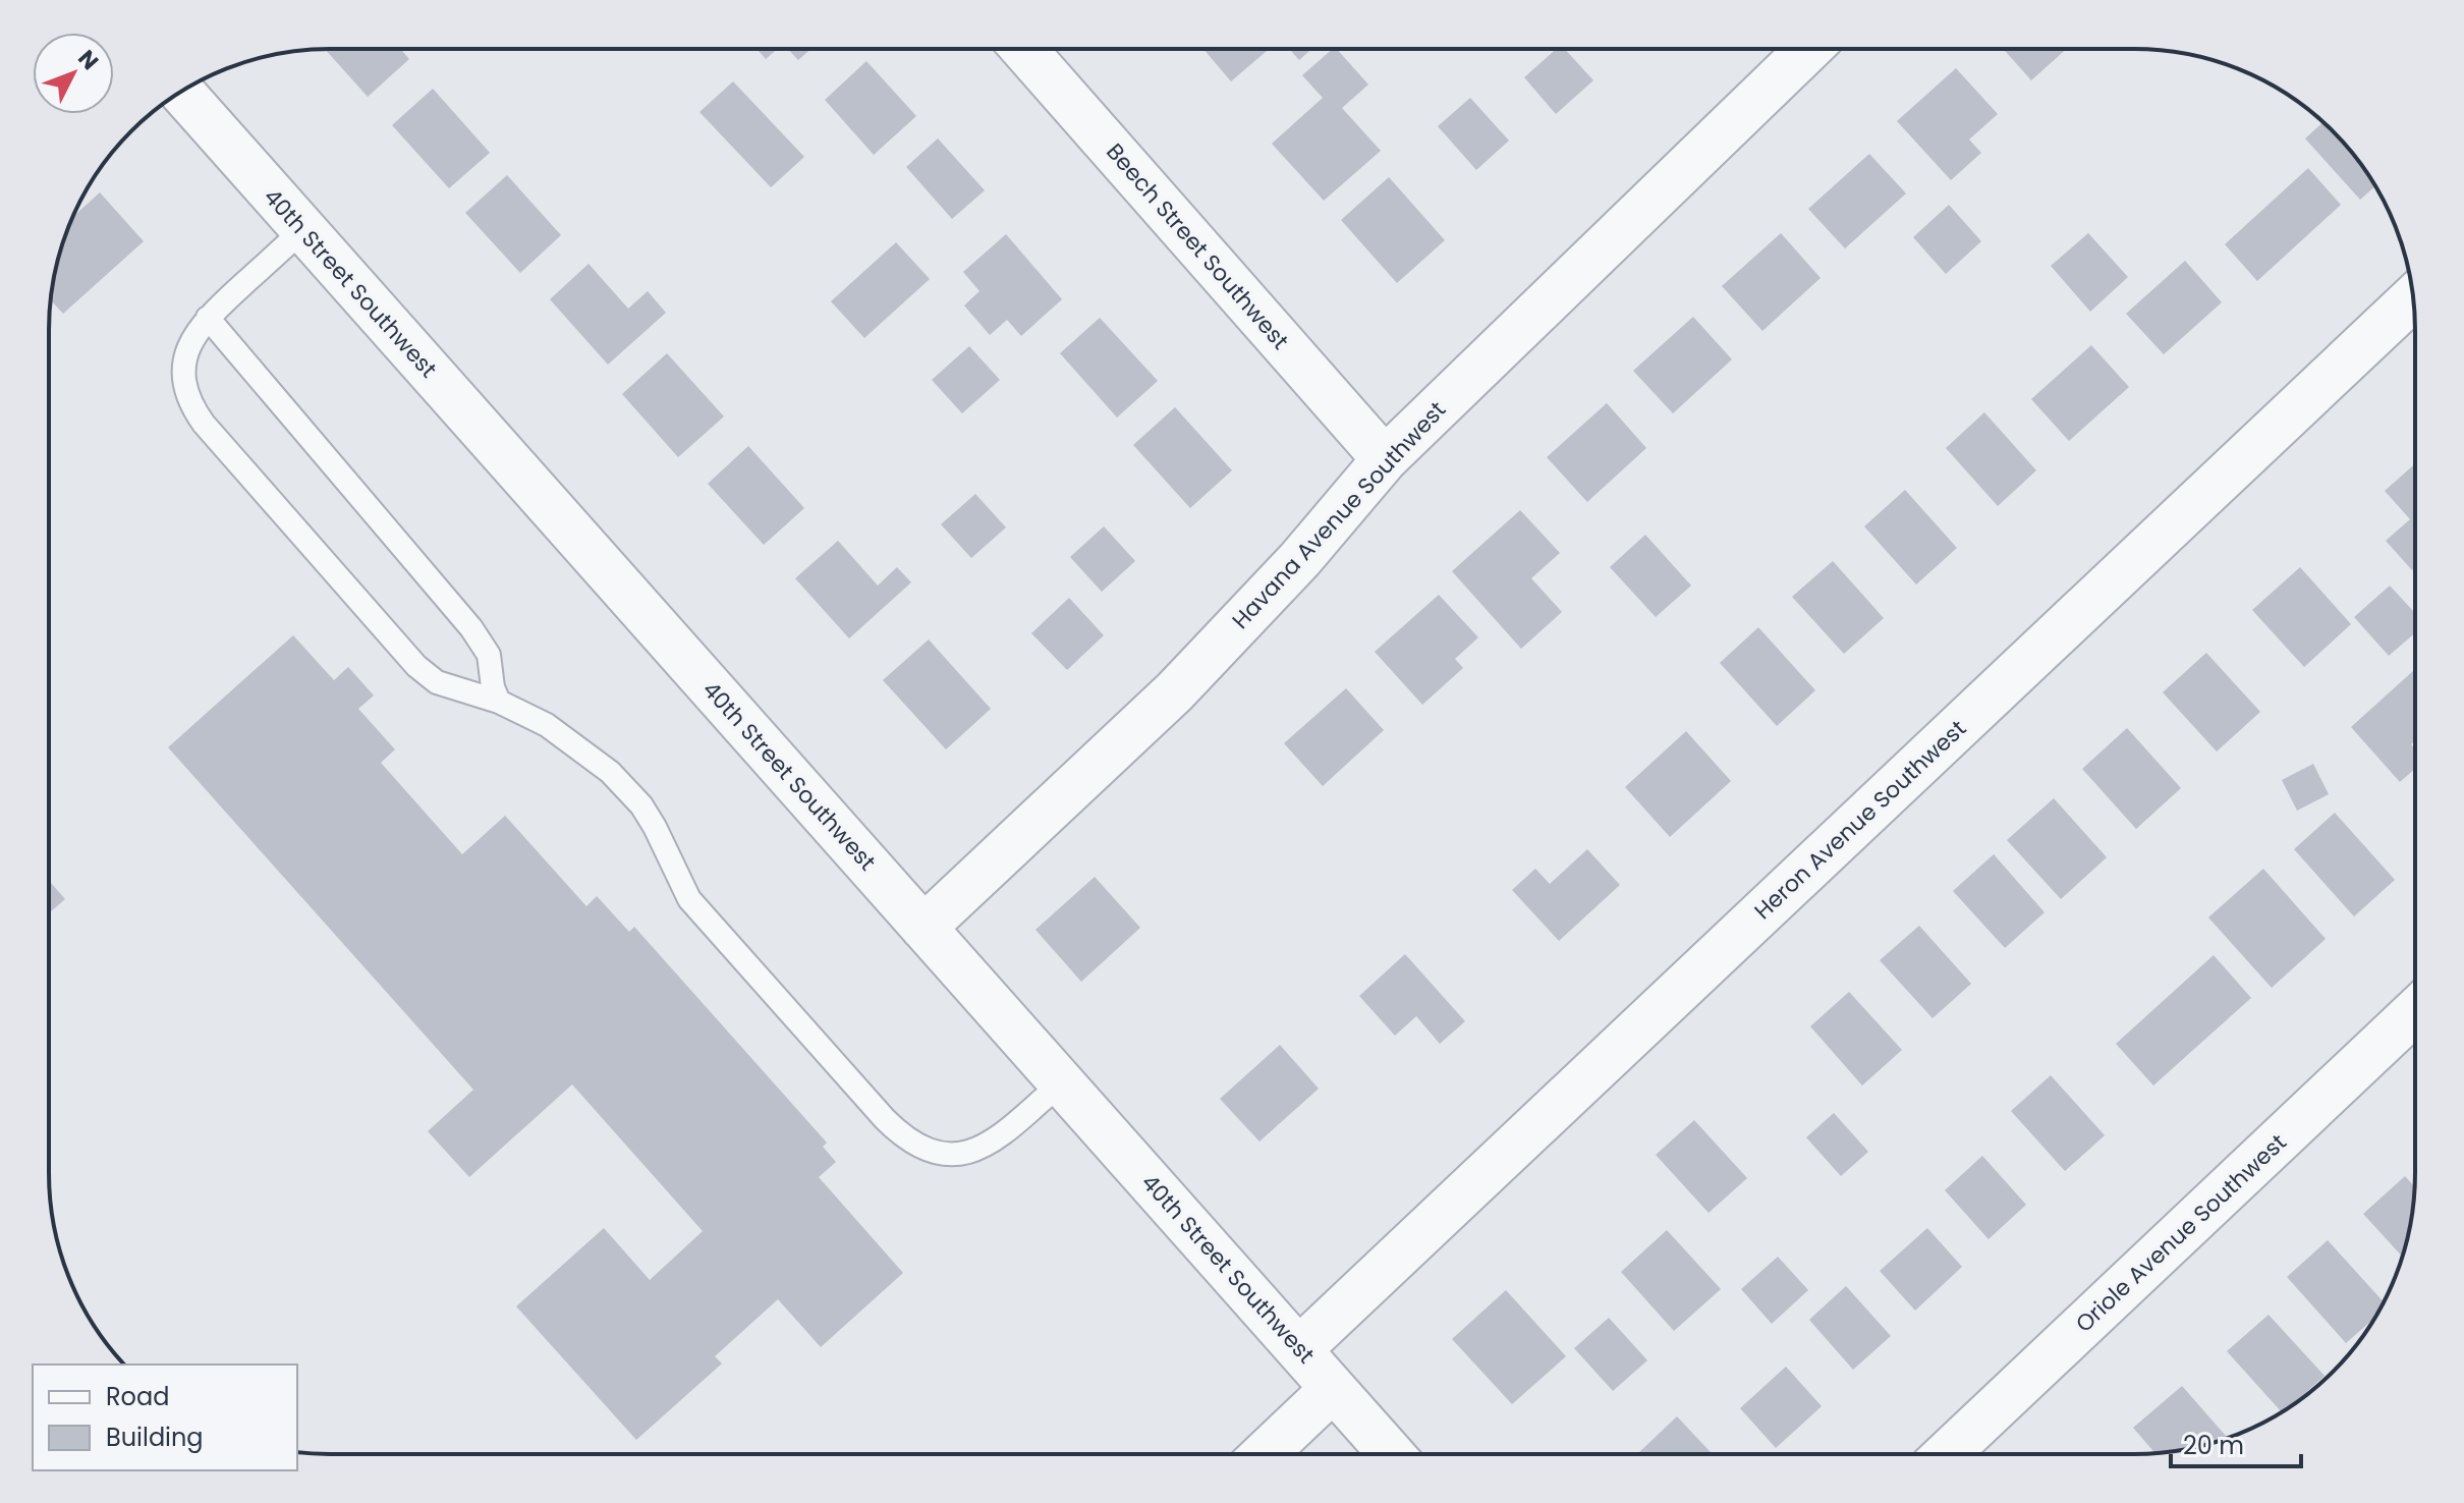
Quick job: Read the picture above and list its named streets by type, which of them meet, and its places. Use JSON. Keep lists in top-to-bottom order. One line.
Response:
{"streets":{"street":["Beech Street Southwest","40th Street Southwest","Havana Avenue Southwest","Heron Avenue Southwest","Oriole Avenue Southwest"]},"crossings":[["Beech Street Southwest","Havana Avenue Southwest"],["40th Street Southwest","Havana Avenue Southwest"],["40th Street Southwest","Heron Avenue Southwest"]],"legend":["Road","Building"],"scale_bar":"20 m","north":"top right"}
